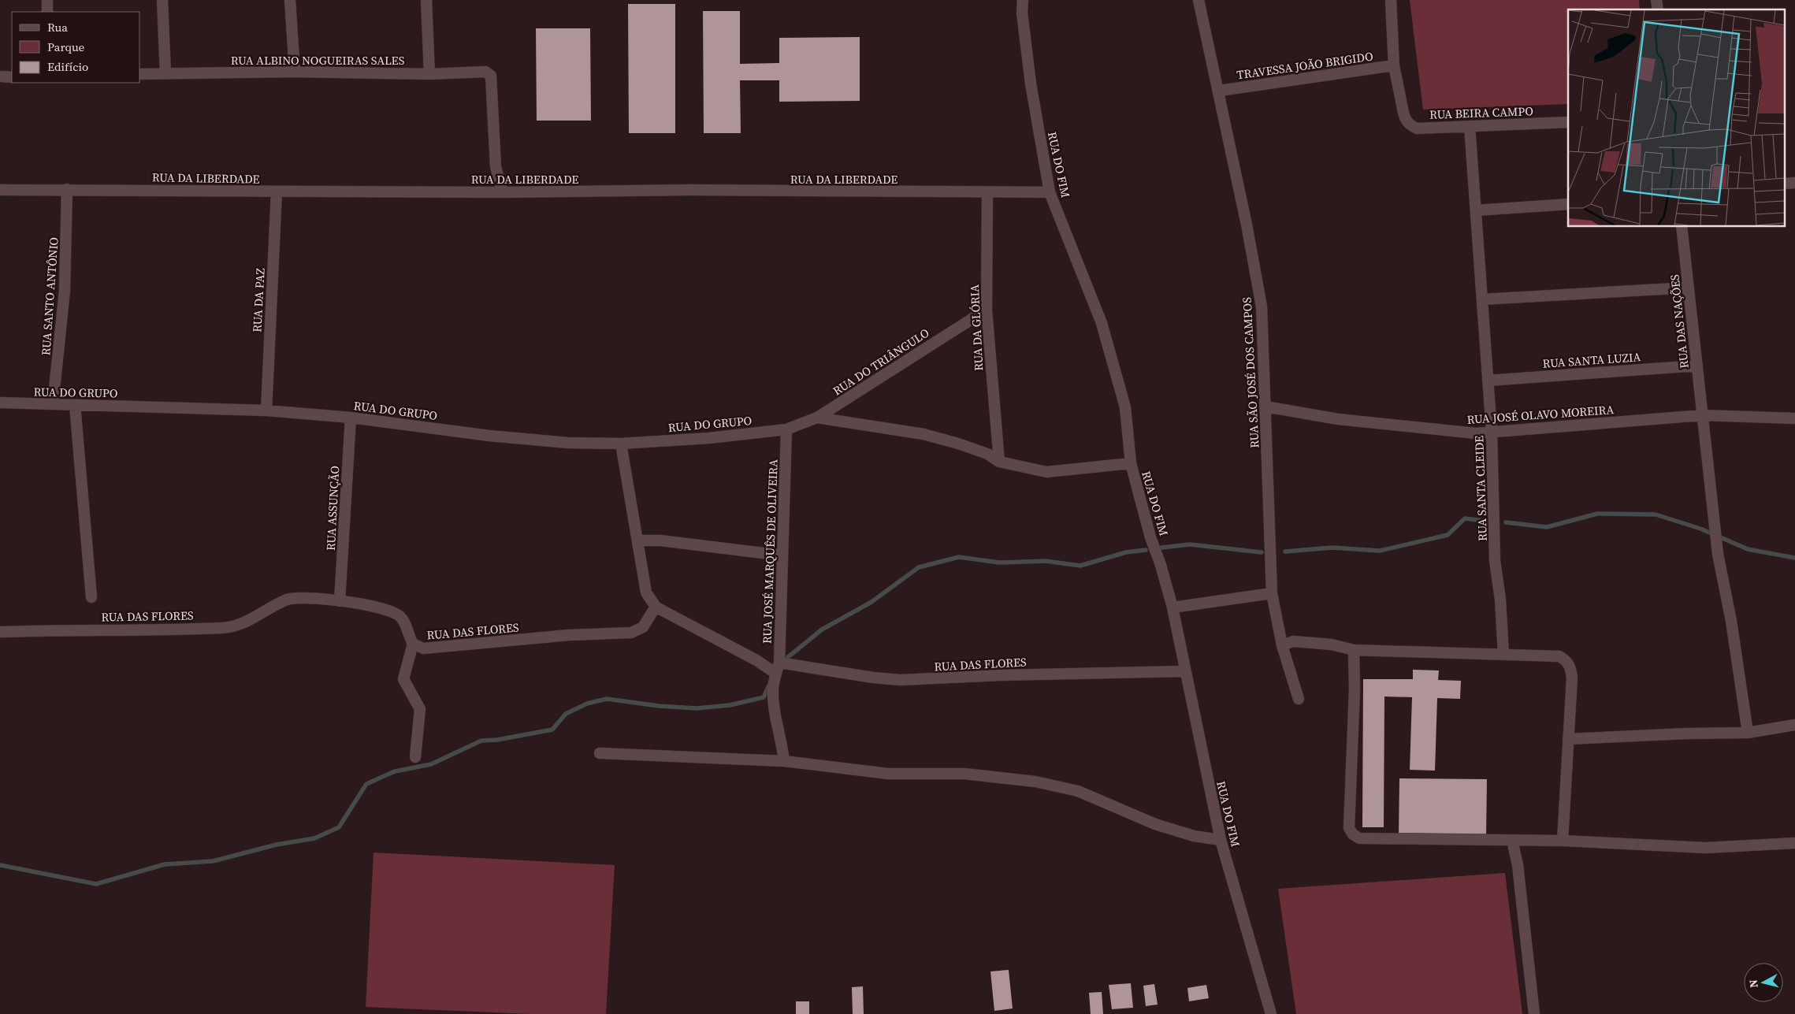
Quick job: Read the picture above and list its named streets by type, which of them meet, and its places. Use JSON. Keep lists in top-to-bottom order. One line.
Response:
{"streets":{"street":["RUA ALBINO NOGUEIRAS SALES","TRAVESSA JOÃO BRIGIDO","RUA BEIRA CAMPO","RUA DO FIM","RUA DA LIBERDADE","RUA SANTO ANTÔNIO","RUA DA PAZ","RUA DAS NAÇÕES","RUA DA GLÓRIA","RUA SANTA LUZIA","RUA DO TRIÂNGULO","RUA SÃO JOSÉ DOS CAMPOS","RUA DO GRUPO","RUA JOSÉ OLAVO MOREIRA","RUA SANTA CLEIDE","RUA ASSUNÇÃO","RUA JOSÉ MARQUÊS DE OLIVEIRA","RUA DAS FLORES"]},"crossings":[["RUA ALBINO NOGUEIRAS SALES","RUA DA LIBERDADE"],["TRAVESSA JOÃO BRIGIDO","RUA BEIRA CAMPO"],["TRAVESSA JOÃO BRIGIDO","RUA SÃO JOSÉ DOS CAMPOS"],["RUA BEIRA CAMPO","RUA SANTA CLEIDE"],["RUA DO FIM","RUA DA LIBERDADE"],["RUA DO FIM","RUA DAS FLORES"],["RUA DA LIBERDADE","RUA SANTO ANTÔNIO"],["RUA DA LIBERDADE","RUA DA PAZ"],["RUA DA LIBERDADE","RUA DA GLÓRIA"],["RUA SANTO ANTÔNIO","RUA DO GRUPO"],["RUA DA PAZ","RUA DO GRUPO"],["RUA DAS NAÇÕES","RUA SANTA LUZIA"],["RUA DAS NAÇÕES","RUA JOSÉ OLAVO MOREIRA"],["RUA DA GLÓRIA","RUA DO TRIÂNGULO"],["RUA SANTA LUZIA","RUA SANTA CLEIDE"],["RUA DO TRIÂNGULO","RUA DO GRUPO"],["RUA DO TRIÂNGULO","RUA JOSÉ MARQUÊS DE OLIVEIRA"],["RUA SÃO JOSÉ DOS CAMPOS","RUA JOSÉ OLAVO MOREIRA"],["RUA DO GRUPO","RUA ASSUNÇÃO"],["RUA DO GRUPO","RUA JOSÉ MARQUÊS DE OLIVEIRA"],["RUA JOSÉ OLAVO MOREIRA","RUA SANTA CLEIDE"],["RUA ASSUNÇÃO","RUA DAS FLORES"],["RUA JOSÉ MARQUÊS DE OLIVEIRA","RUA DAS FLORES"]],"legend":["Rua","Parque","Edifício"],"north":"left"}
